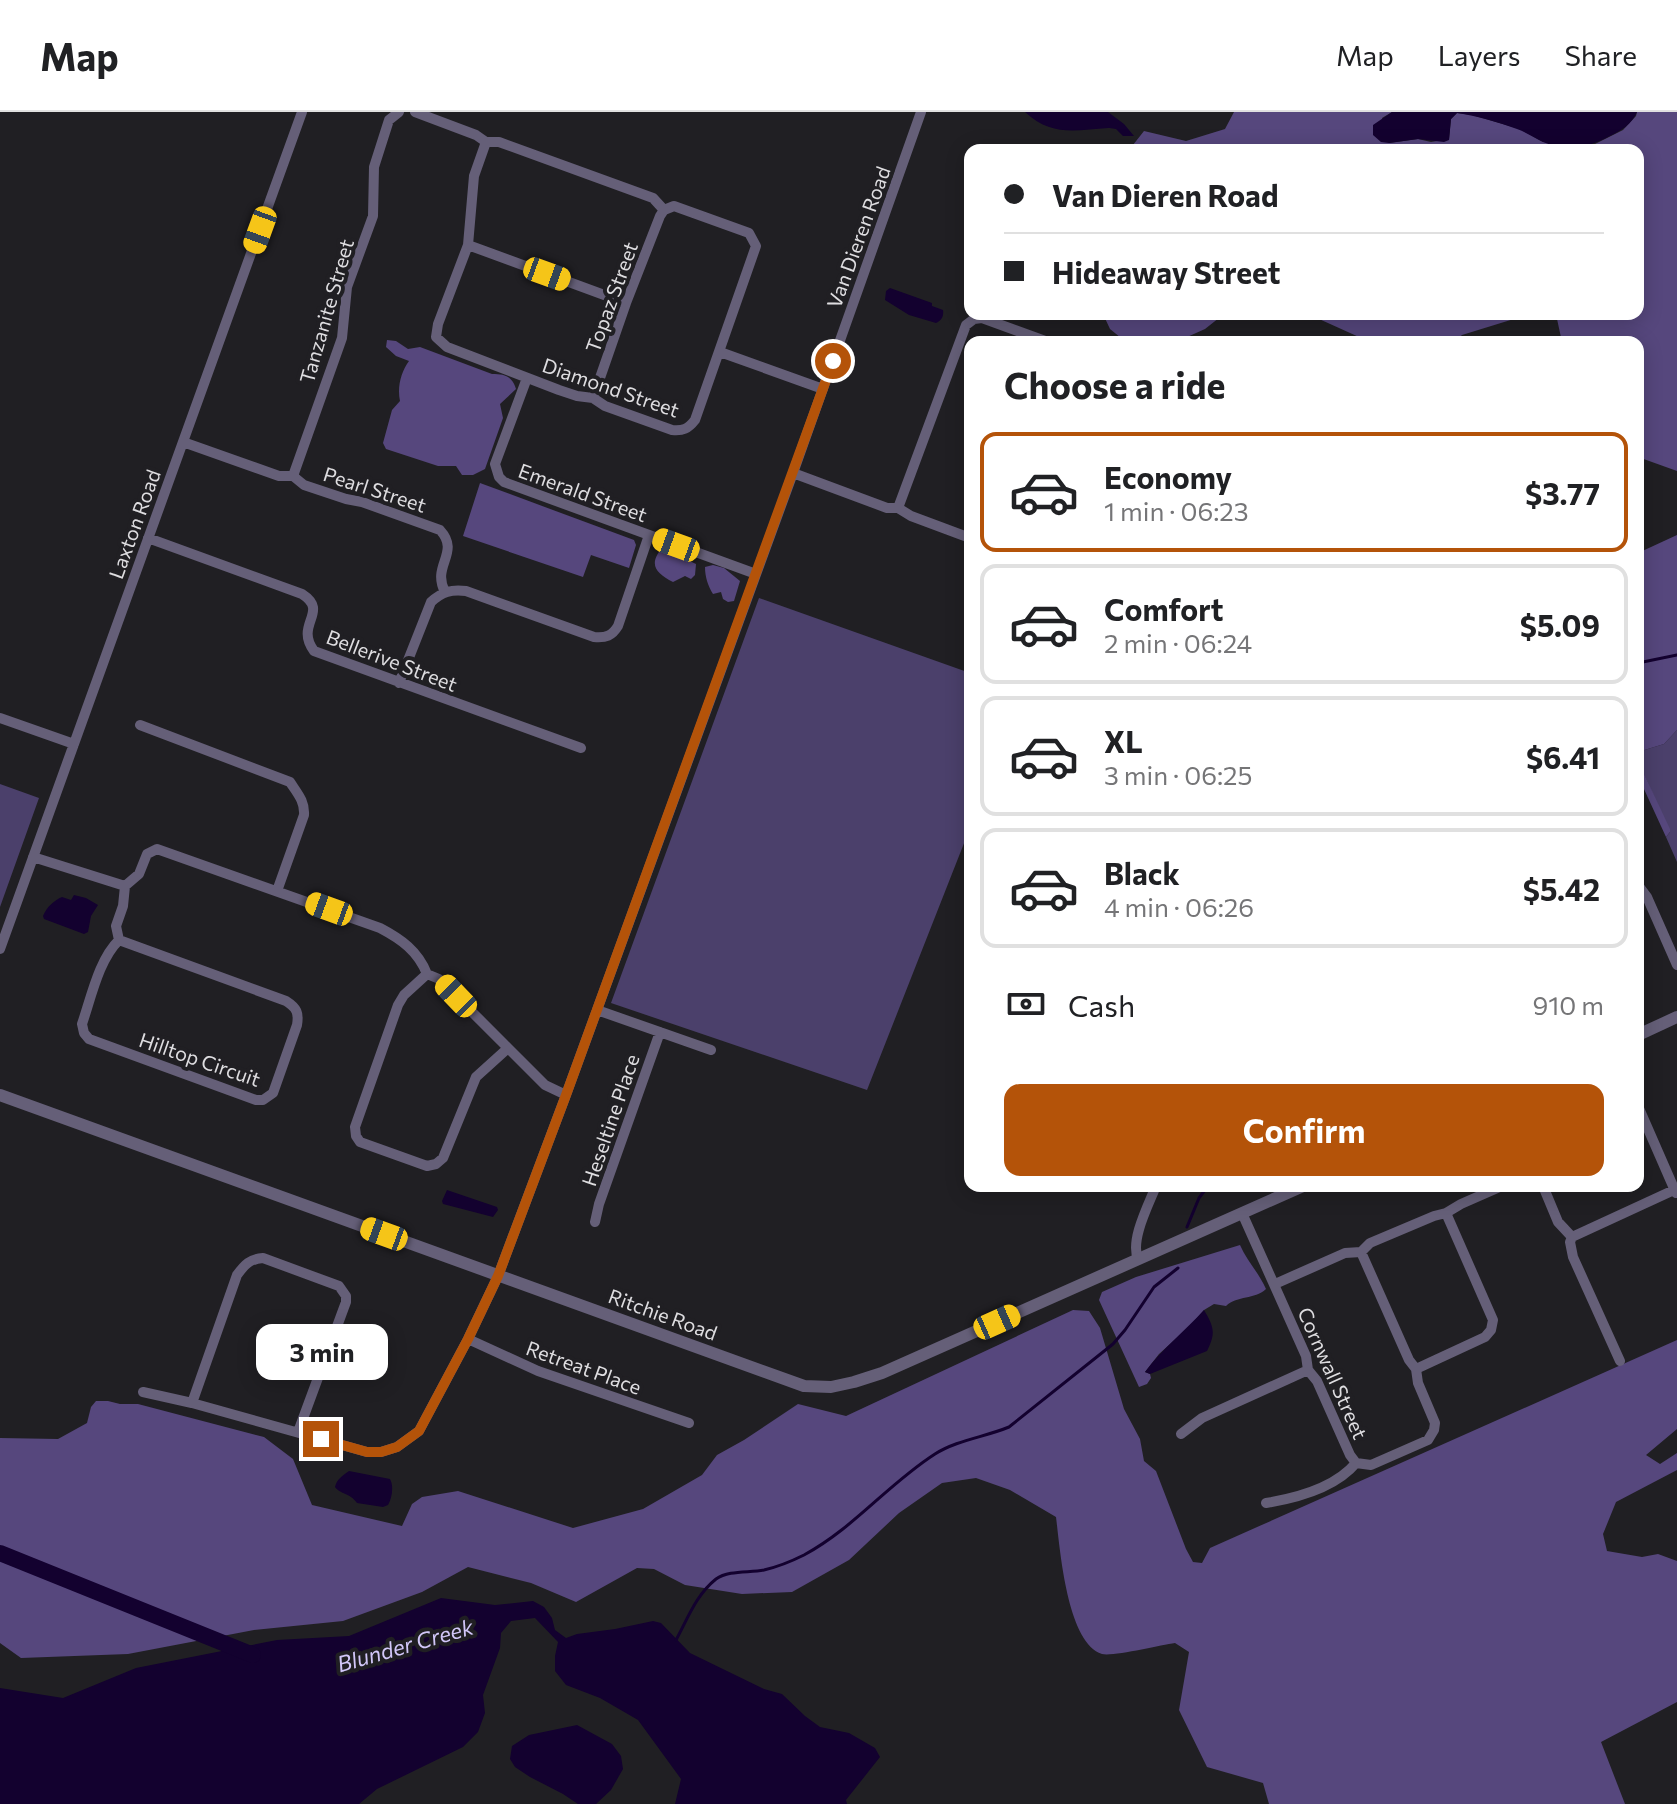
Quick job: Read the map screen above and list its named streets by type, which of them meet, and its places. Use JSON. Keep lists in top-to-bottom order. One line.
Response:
{"streets":{"street":["Van Dieren Road","Topaz Street","Tanzanite Street","Diamond Street","Pearl Street","Emerald Street","Laxton Road","Bellerive Street","Hilltop Circuit","Heseltine Place","Ritchie Road","Retreat Place","Cornwall Street"]},"crossings":[["Van Dieren Road","Emerald Street"],["Van Dieren Road","Ritchie Road"],["Van Dieren Road","Retreat Place"],["Topaz Street","Diamond Street"],["Tanzanite Street","Pearl Street"],["Diamond Street","Emerald Street"],["Pearl Street","Laxton Road"],["Laxton Road","Bellerive Street"],["Ritchie Road","Cornwall Street"]],"water":["Blunder Creek"],"page":{"header":"Map","nav":["Map","Layers","Share"],"banner":["Van Dieren Road","Hideaway Street"],"heading":"Choose a ride","list":[{"name":"Economy","note":"1 min · 06:23","value":"$3.77"},{"name":"Comfort","note":"2 min · 06:24","value":"$5.09"},{"name":"XL","note":"3 min · 06:25","value":"$6.41"},{"name":"Black","note":"4 min · 06:26","value":"$5.42"}],"pay":["Cash","910 m"],"buttons":"Confirm","bubble":"3 min"}}
